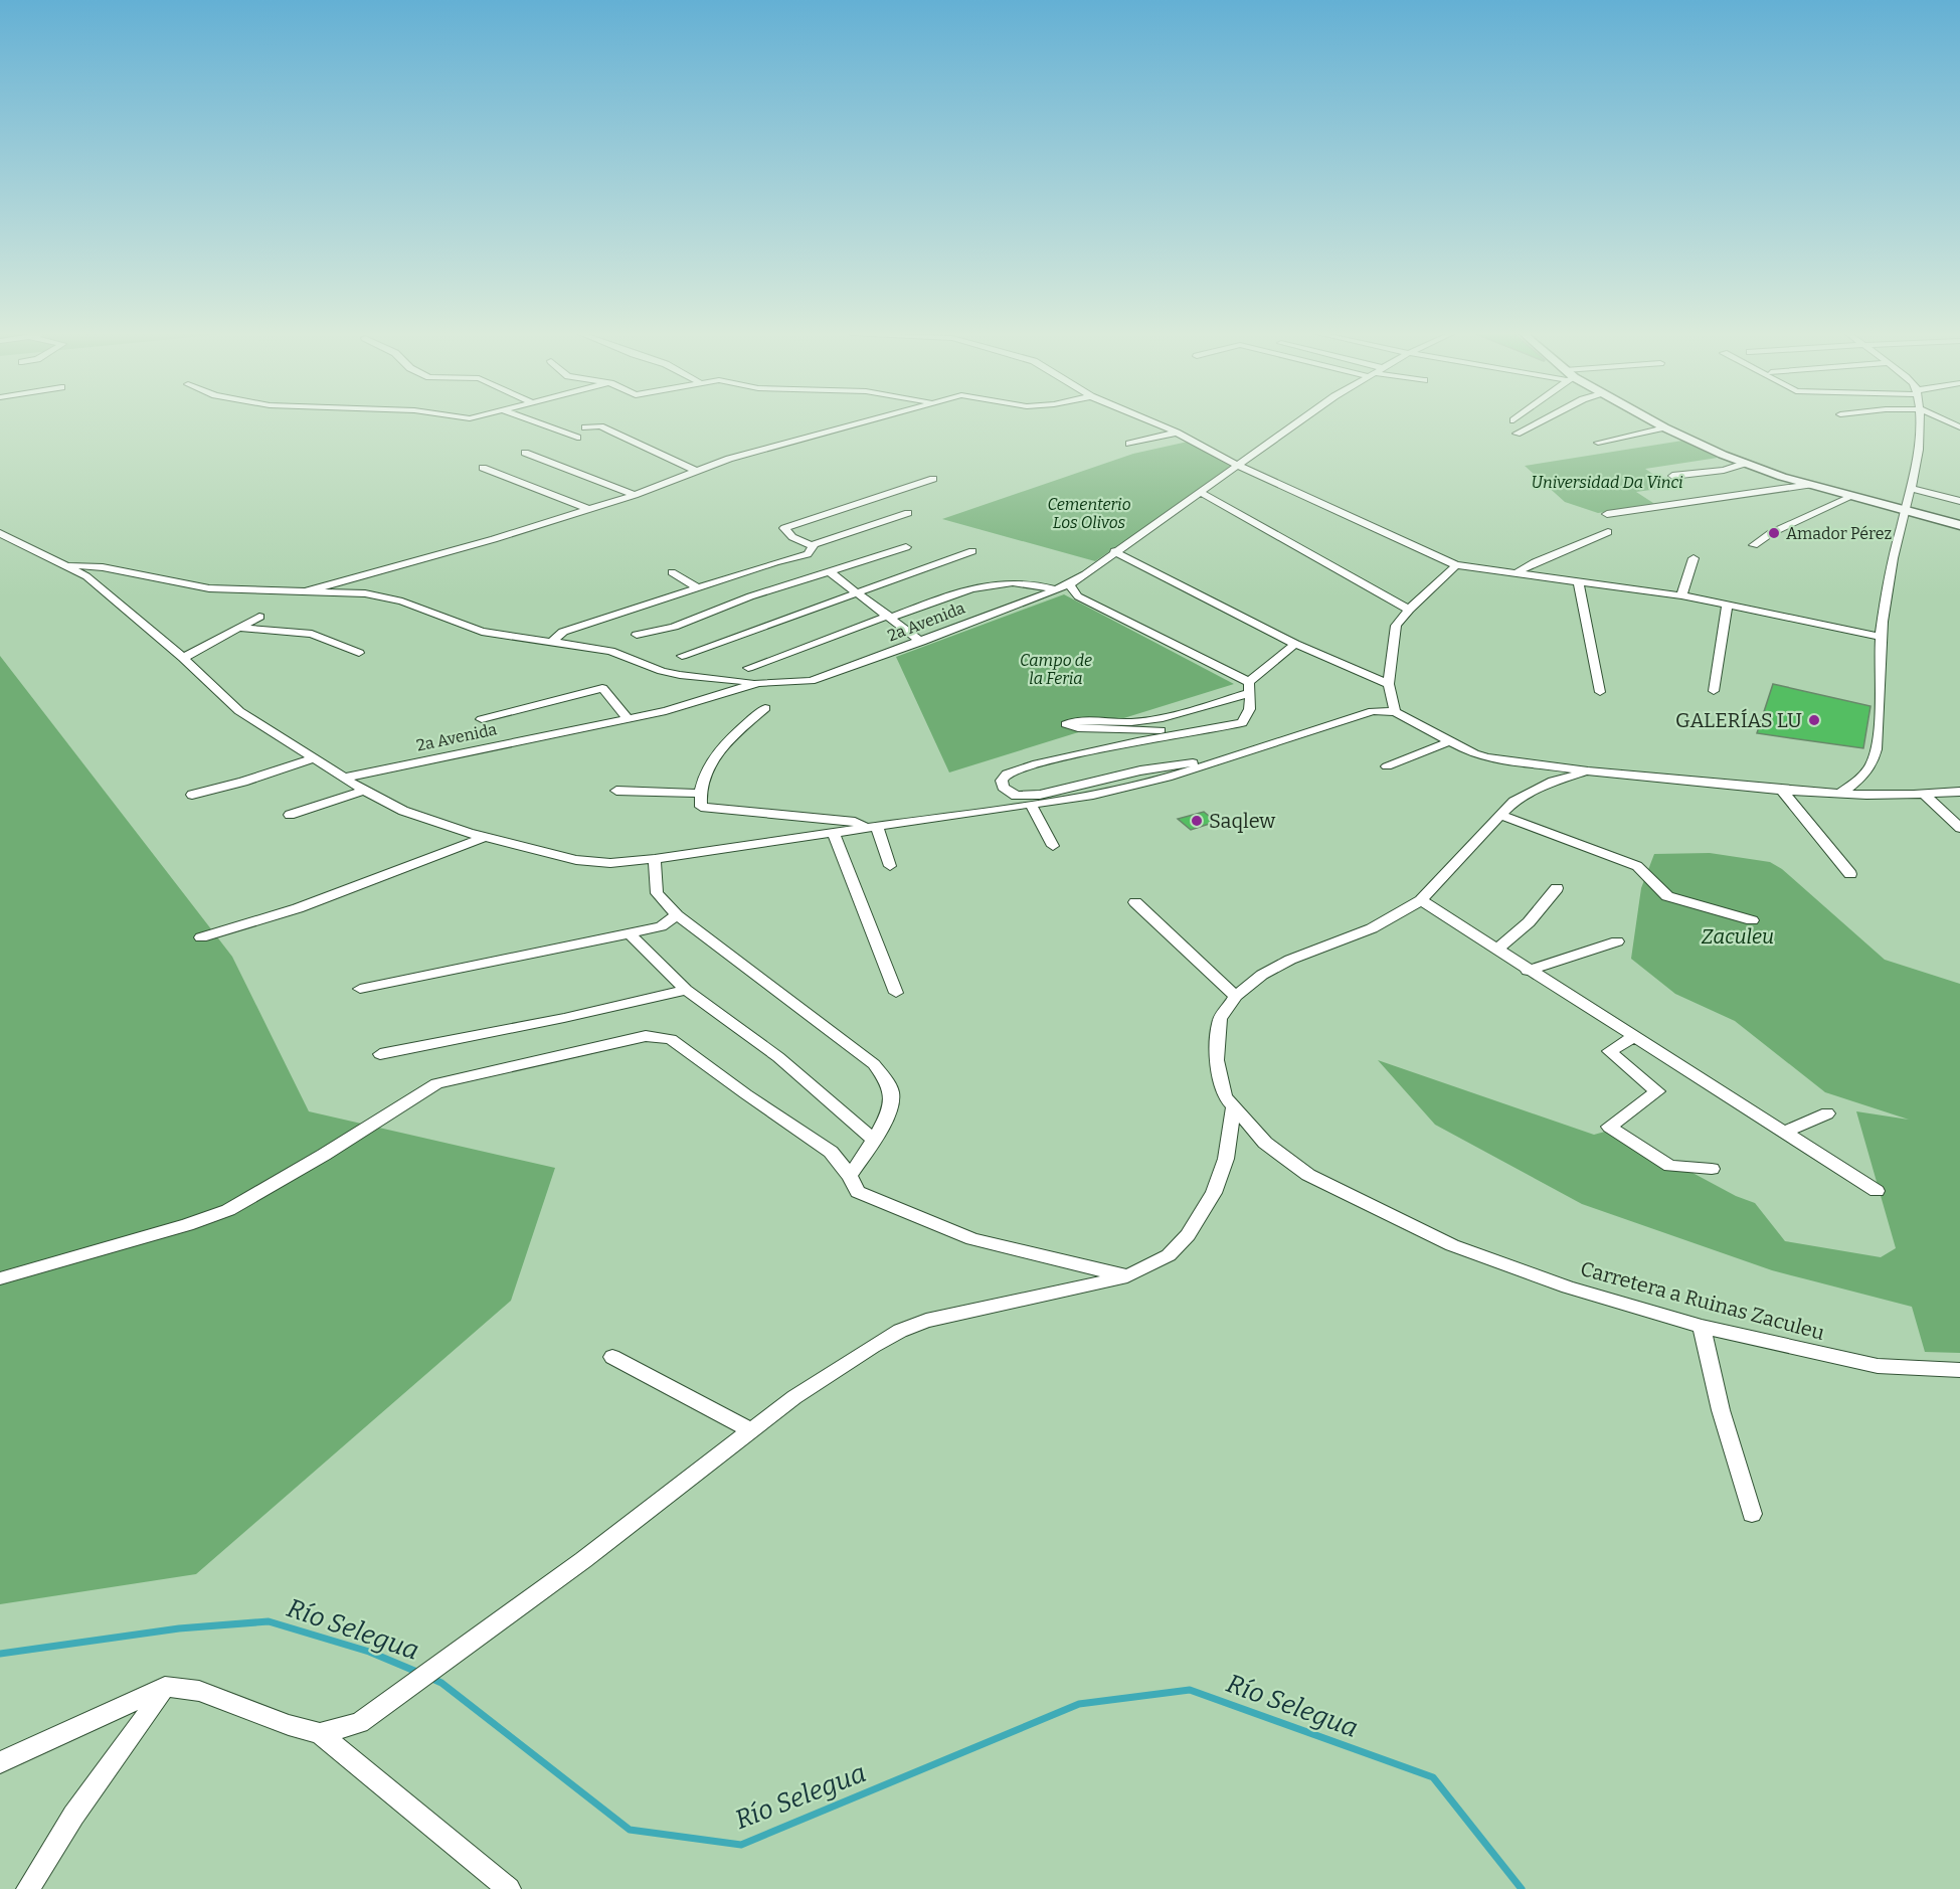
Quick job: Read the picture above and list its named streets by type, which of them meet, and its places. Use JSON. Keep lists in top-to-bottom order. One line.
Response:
{"streets":{"street":["2a Avenida","Carretera a Ruinas Zaculeu"]},"water":["Río Selegua"],"parks":["Universidad Da Vinci","Cementerio Los Olivos","Campo de la Feria","Zaculeu"],"places":["Amador Pérez","GALERÍAS LU","Saqlew"]}
